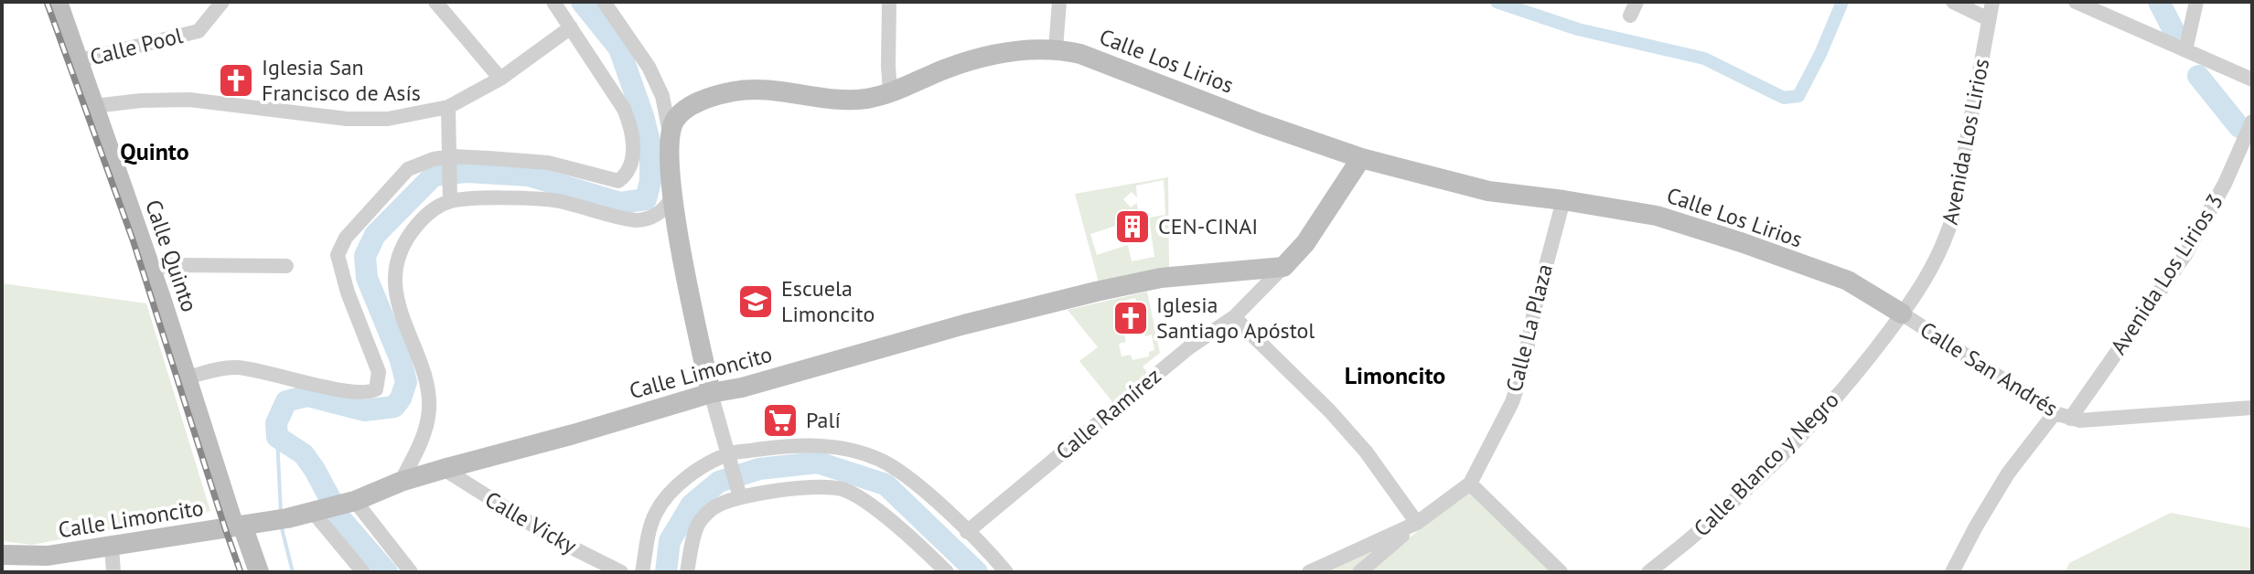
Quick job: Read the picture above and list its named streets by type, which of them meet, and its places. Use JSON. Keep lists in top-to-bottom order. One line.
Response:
{"streets":{"street":["Calle Pool","Calle Los Lirios","Avenida Los Lirios","Calle Quinto","Avenida Los Lirios 3","Calle La Plaza","Calle San Andrés","Calle Limoncito","Calle Ramírez","Calle Blanco y Negro","Calle Vicky"]},"crossings":[["Calle Pool","Calle Quinto"],["Calle Los Lirios","Avenida Los Lirios"],["Calle Los Lirios","Calle La Plaza"],["Calle Los Lirios","Calle San Andrés"],["Calle Los Lirios","Calle Blanco y Negro"],["Avenida Los Lirios","Calle San Andrés"],["Avenida Los Lirios","Calle Blanco y Negro"],["Calle Quinto","Calle Limoncito"],["Avenida Los Lirios 3","Calle San Andrés"],["Calle San Andrés","Calle Blanco y Negro"],["Calle Limoncito","Calle Ramírez"],["Calle Limoncito","Calle Vicky"]],"districts":["Quinto","Limoncito"],"places":{"church":["Iglesia San Francisco de Asís","Iglesia Santiago Apóstol"],"building":["CEN-CINAI"],"school or university":["Escuela Limoncito"],"supermarket":["Palí"]}}
